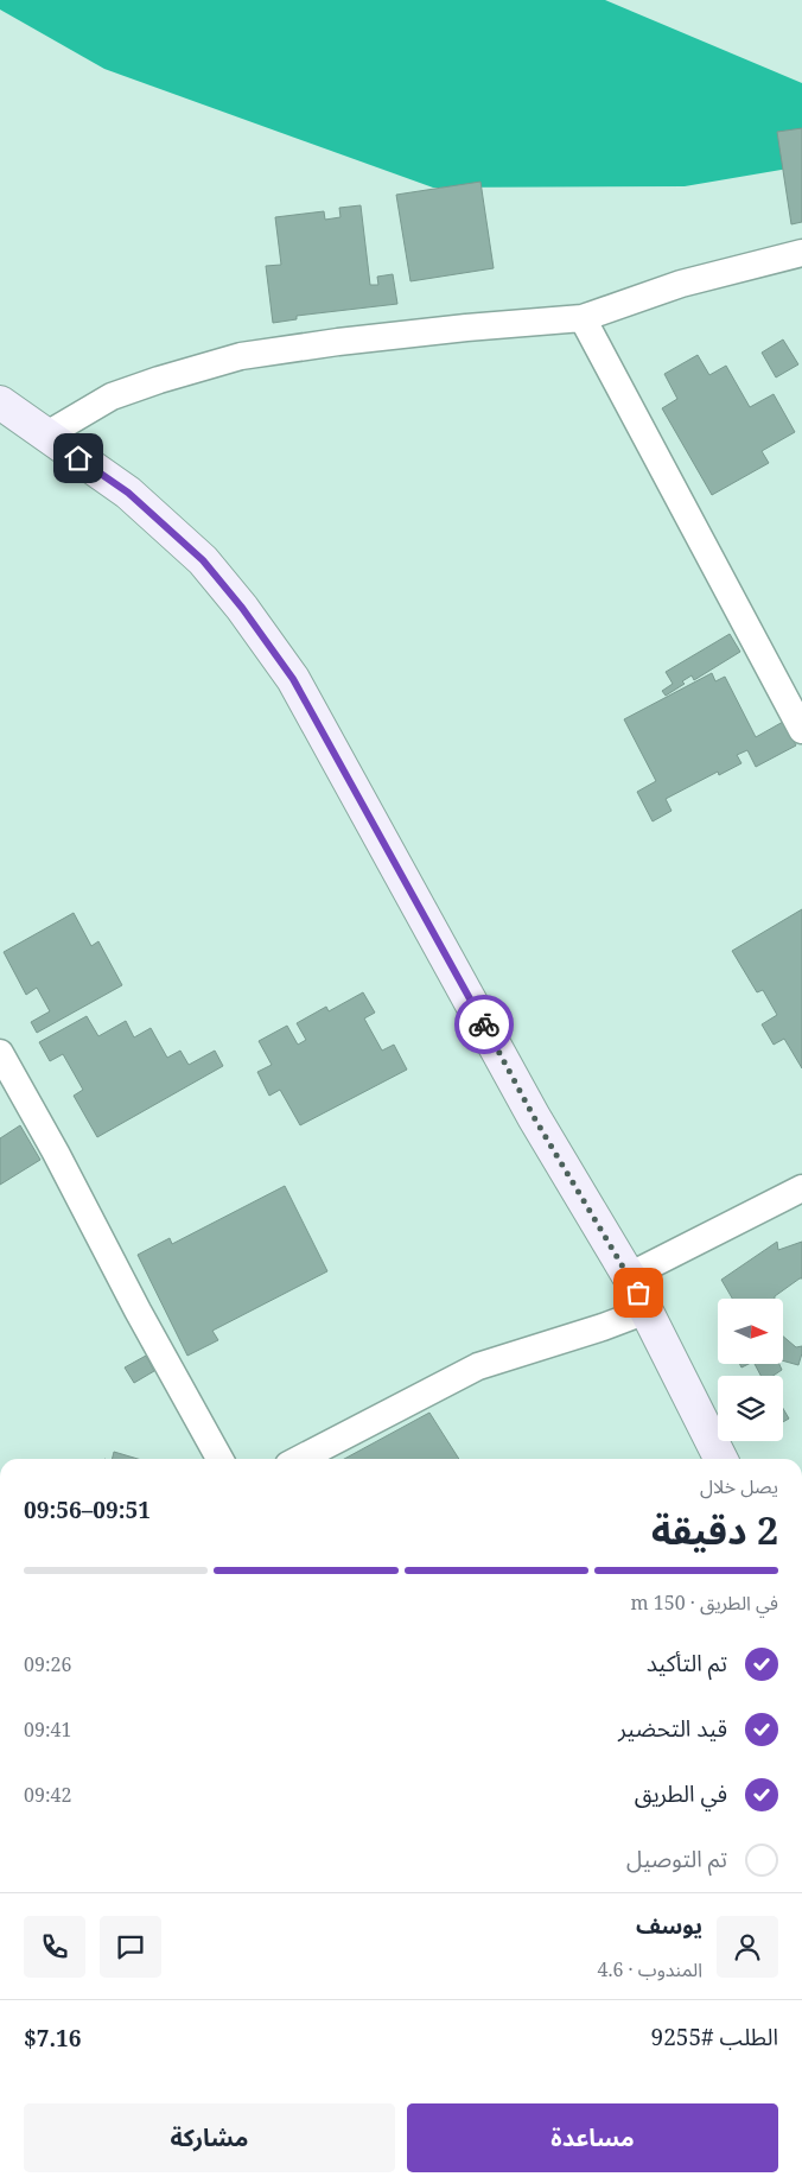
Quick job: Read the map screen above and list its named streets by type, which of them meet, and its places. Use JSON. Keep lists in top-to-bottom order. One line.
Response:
{"north":"right","page":{"heading":["2 دقيقة","يصل خلال","09:51–09:56"],"panel":["يوسف","المندوب · 4.6","الطلب #9255","$7.16"],"bar":"في الطريق · 150 m","list":[["تم التأكيد","09:26"],["قيد التحضير","09:41"],["في الطريق","09:42"],"تم التوصيل"],"buttons":["مساعدة","مشاركة"]}}
